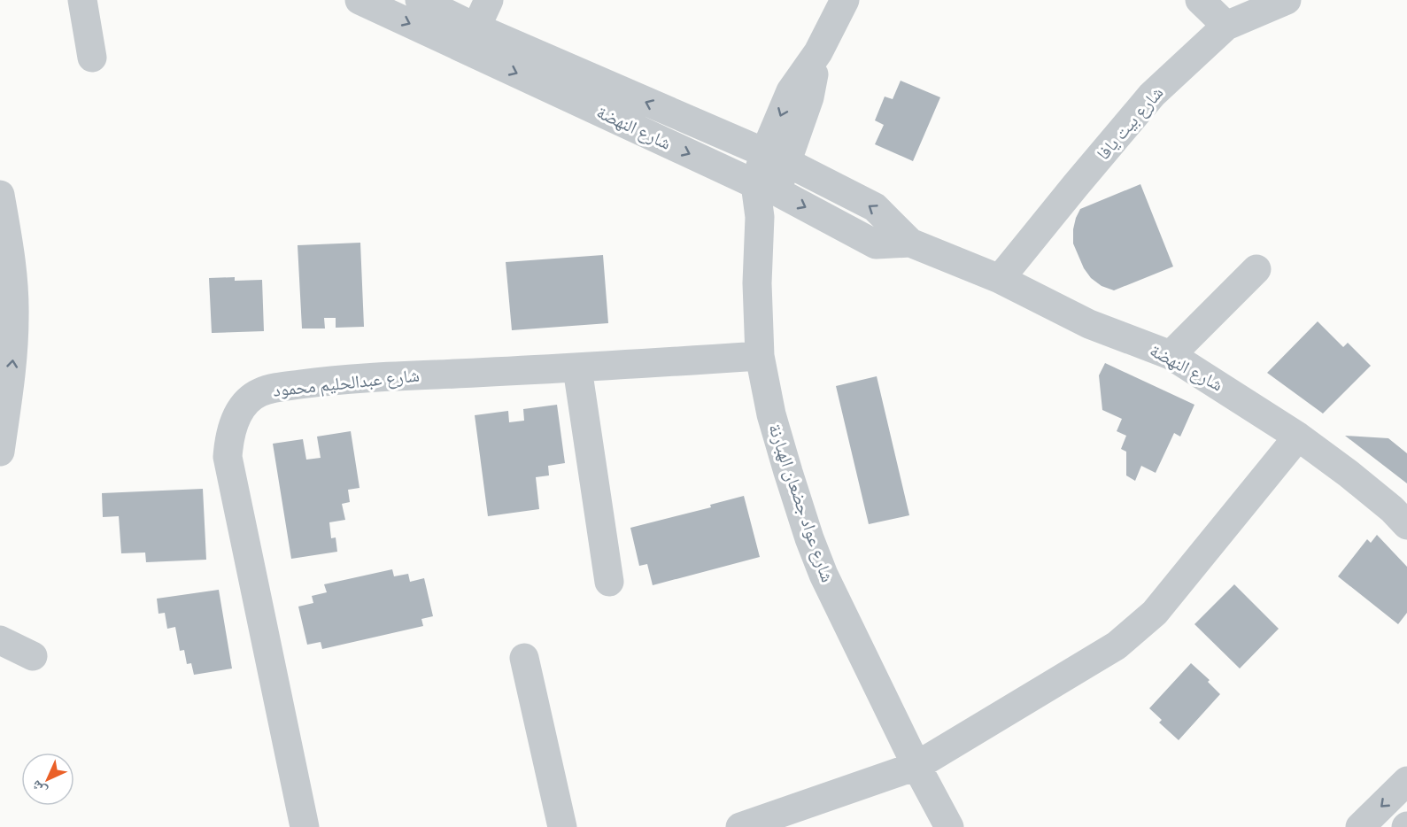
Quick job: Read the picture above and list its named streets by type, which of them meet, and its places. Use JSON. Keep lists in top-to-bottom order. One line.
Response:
{"streets":{"street":["شارع بيت يافا","شارع النهضة","شارع عبدالحليم محمود","شارع عواد جضعان الهبارنة"]},"crossings":[["شارع بيت يافا","شارع النهضة"],["شارع النهضة","شارع عواد جضعان الهبارنة"],["شارع عبدالحليم محمود","شارع عواد جضعان الهبارنة"]],"north":"bottom left"}
